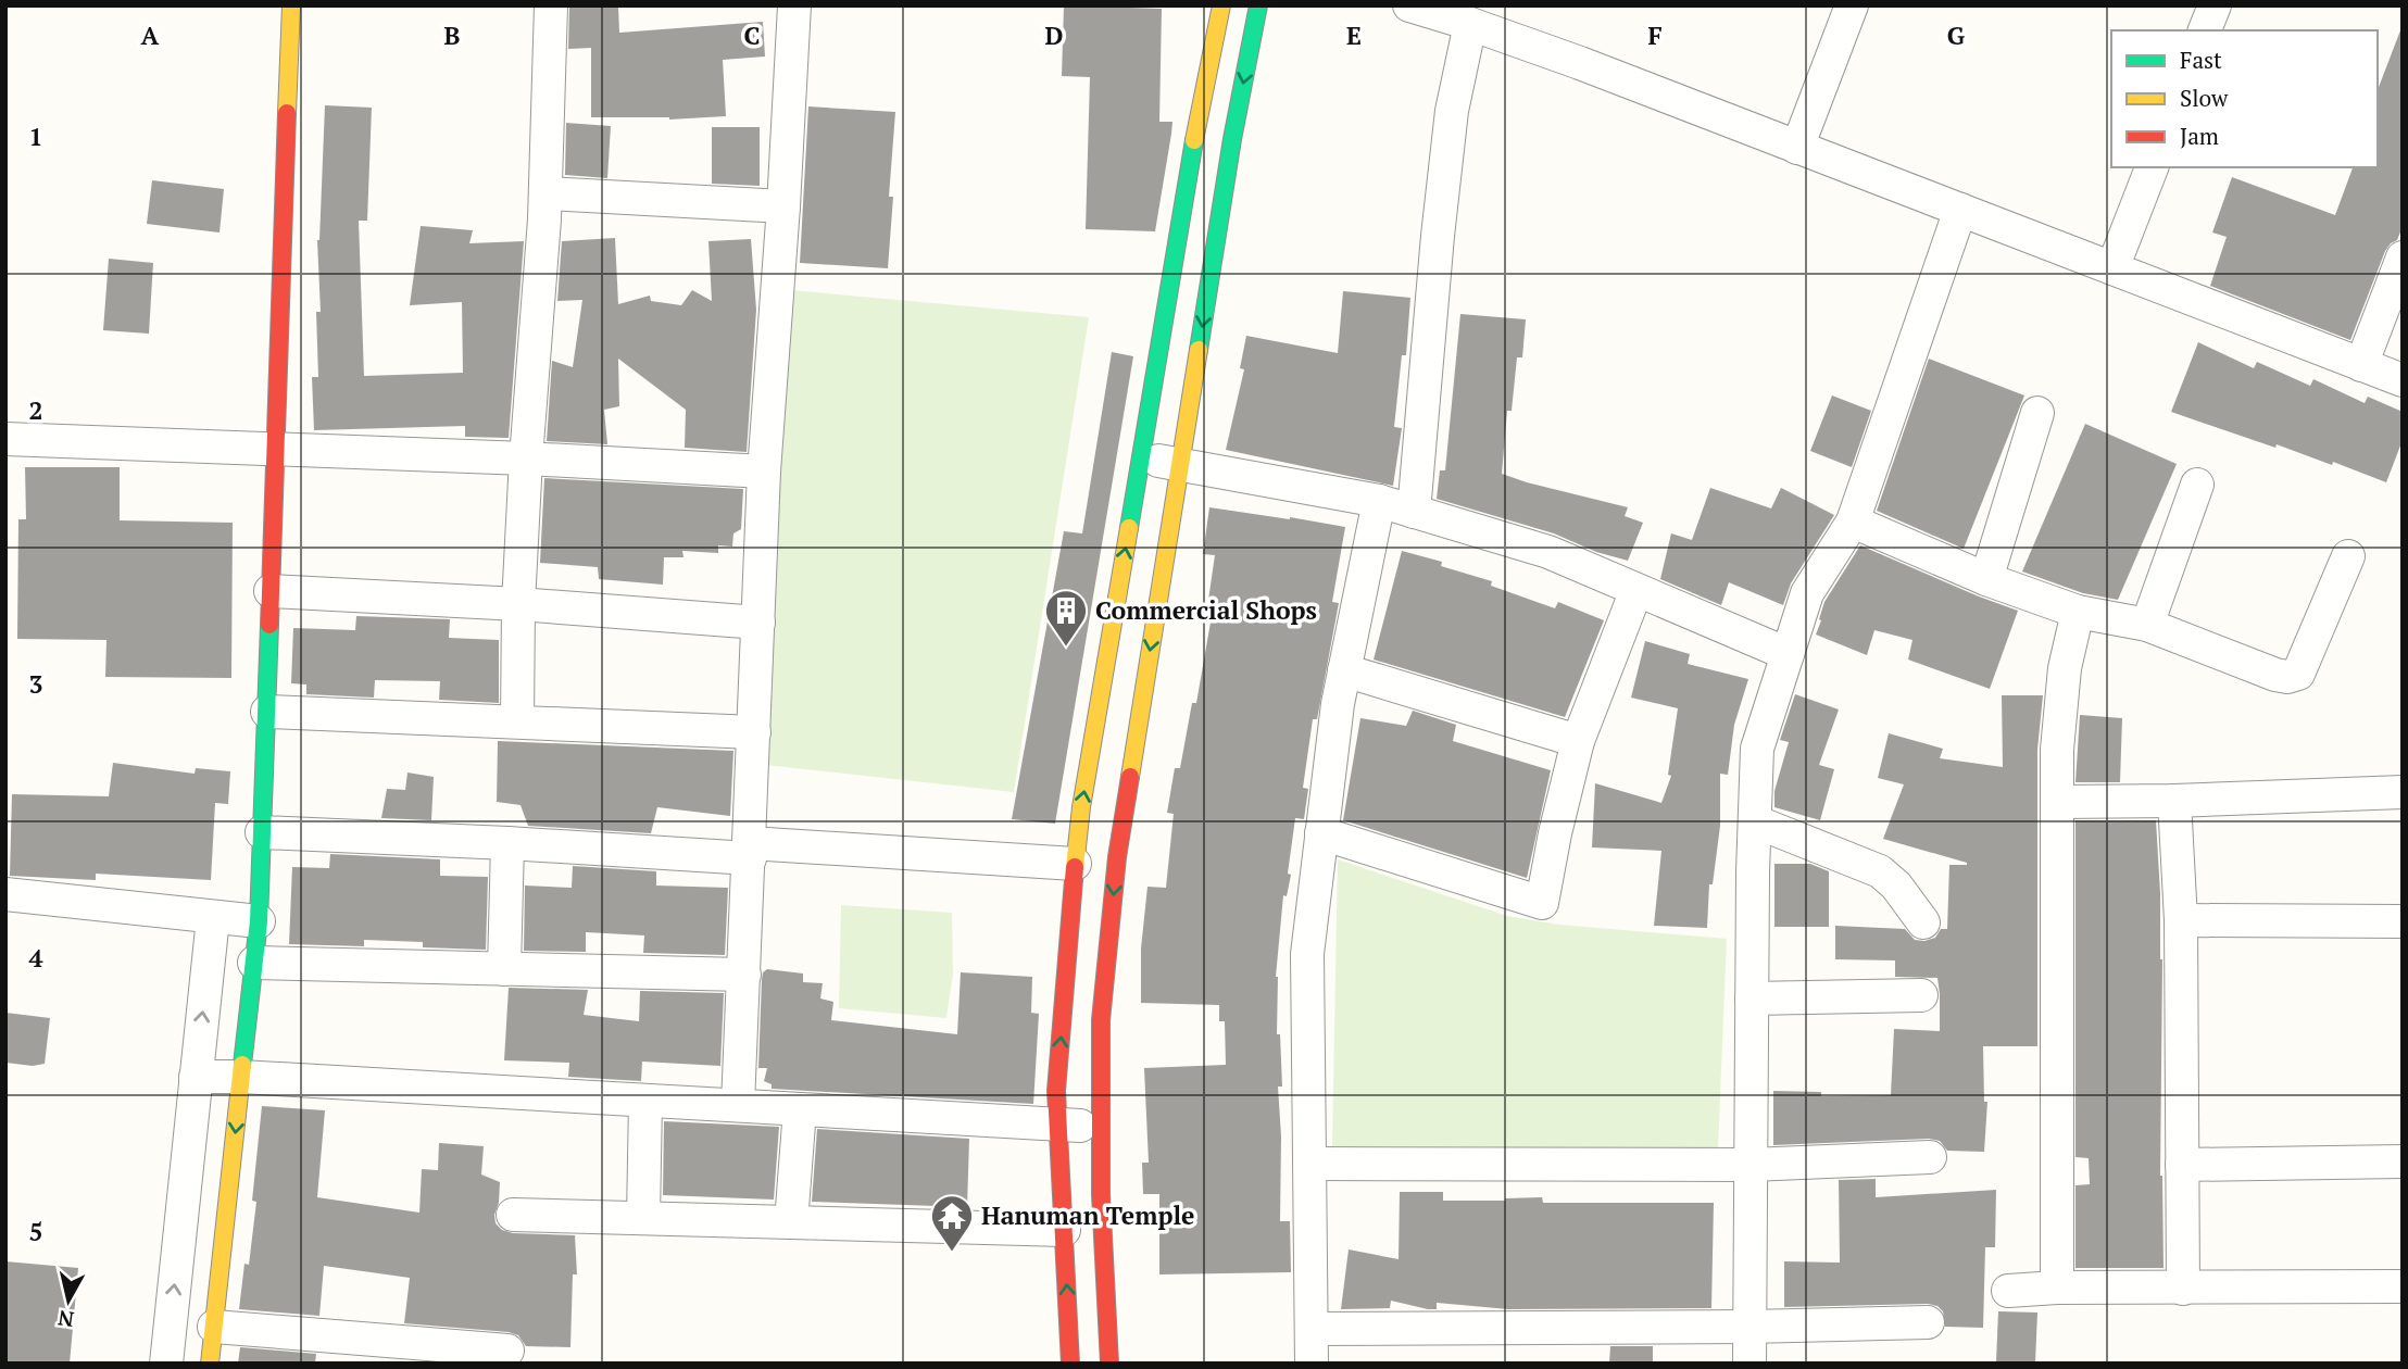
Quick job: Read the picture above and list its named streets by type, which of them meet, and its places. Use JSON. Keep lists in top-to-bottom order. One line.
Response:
{"places":{"building":["Commercial Shops"],"temple":["Hanuman Temple"]},"legend":["Fast","Slow","Jam"],"north":"bottom","grid":{"columns":["A","B","C","D","E","F","G"],"rows":["1","2","3","4","5"]}}
